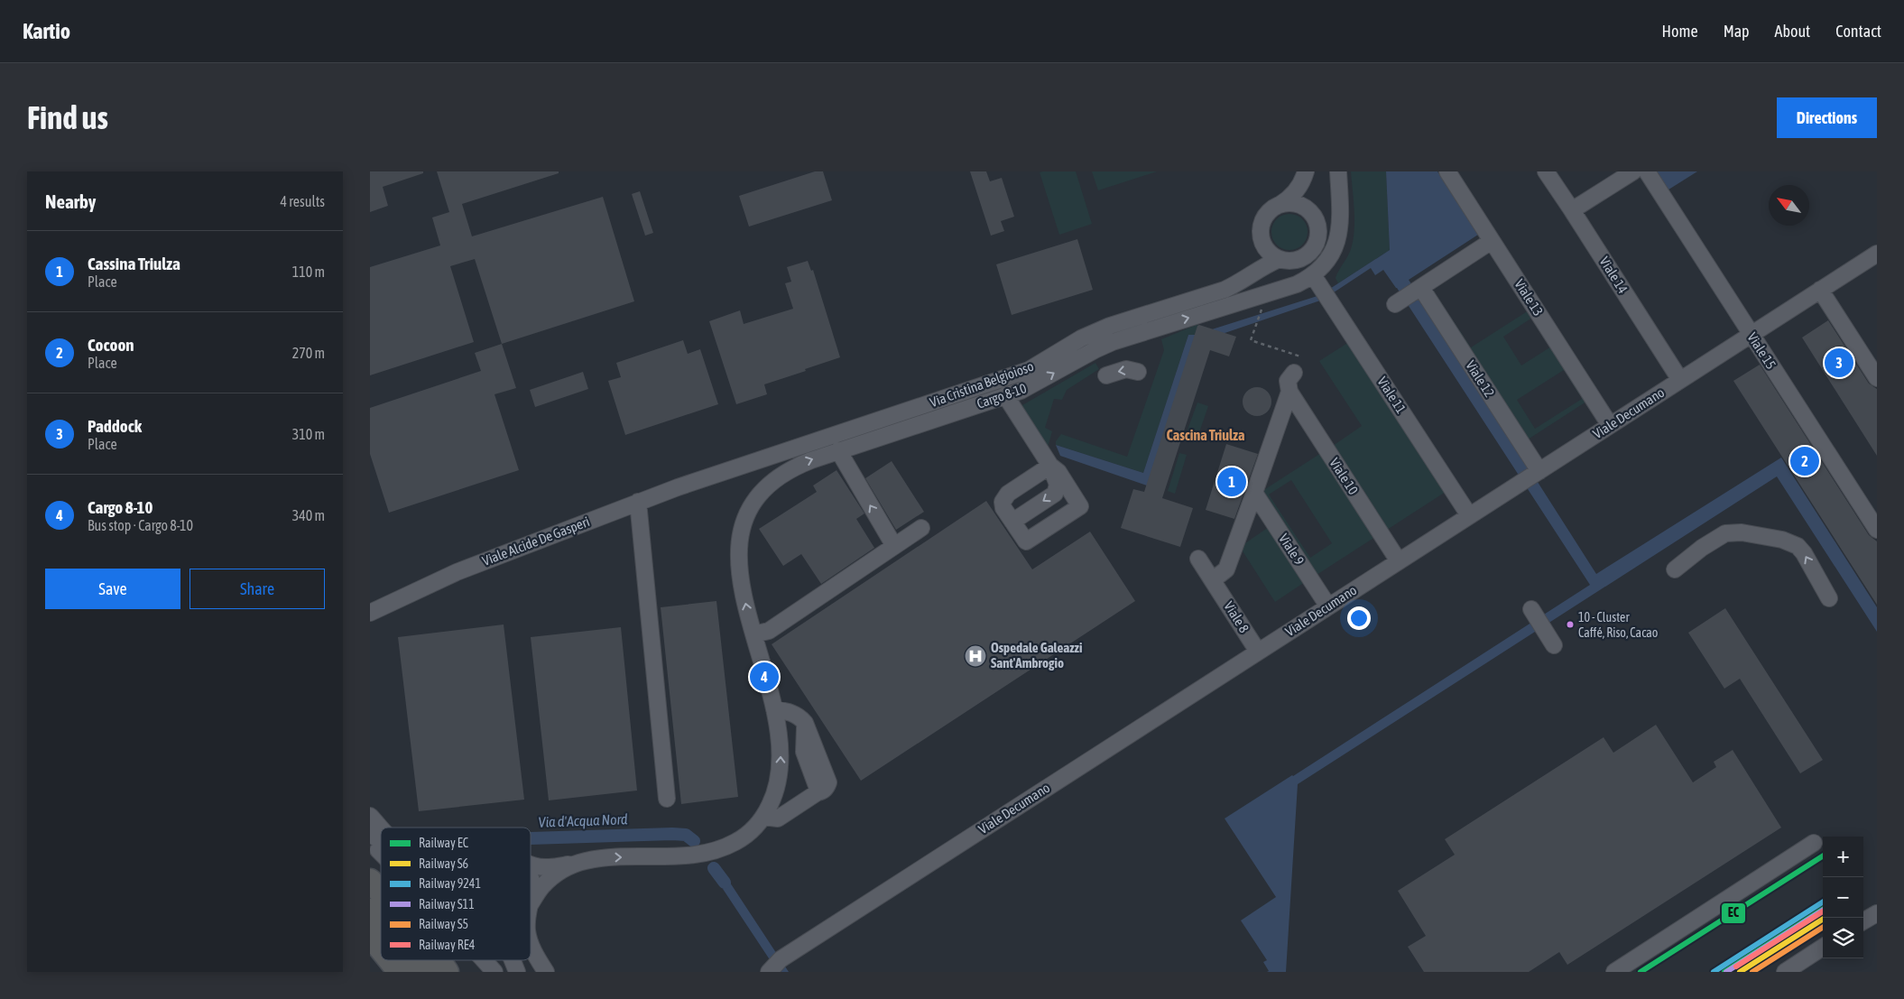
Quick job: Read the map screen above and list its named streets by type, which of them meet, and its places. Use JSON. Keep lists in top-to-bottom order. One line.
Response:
{"streets":{"street":["Viale 14","Viale 13","Viale 15","Viale 12","Via Cristina Belgioioso","Viale 11","Cargo 8-10","Viale Decumano","Viale 10","Viale Alcide De Gasperi","Viale 9","Viale 8"]},"crossings":[["Viale 14","Viale Decumano"],["Viale 13","Viale Decumano"],["Viale 15","Viale Decumano"],["Viale 12","Viale Decumano"],["Via Cristina Belgioioso","Viale Alcide De Gasperi"],["Viale 11","Cargo 8-10"],["Viale 11","Viale Decumano"],["Viale Decumano","Viale 10"],["Viale Decumano","Viale 9"],["Viale Decumano","Viale 8"]],"one_way":["Cargo 8-10"],"districts":["Cascina Triulza"],"water":["Via d'Acqua Nord"],"places":{"other":["10 - Cluster Caffé, Riso, Cacao"],"hospital":["Ospedale Galeazzi Sant'Ambrogio"]},"lines":["rail line EC","rail line 9241","rail line S11","rail line RE4","rail line S6","rail line S5"],"legend":["Railway EC","Railway S6","Railway 9241","Railway S11","Railway S5","Railway RE4"],"north":"top left","page":{"header":"Kartio","nav":["Home","Map","About","Contact"],"buttons":["Directions",["Save","Share"]],"title":"Find us","heading":["Nearby","4 results"],"list":[{"mark":"1","name":"Cassina Triulza","note":"Place","value":"110 m"},{"mark":"2","name":"Cocoon","note":"Place","value":"270 m"},{"mark":"3","name":"Paddock","note":"Place","value":"310 m"},{"mark":"4","name":"Cargo 8-10","note":"Bus stop · Cargo 8-10","value":"340 m"}],"pins":["3","2","1","4"],"map_buttons":["+","−"]}}
